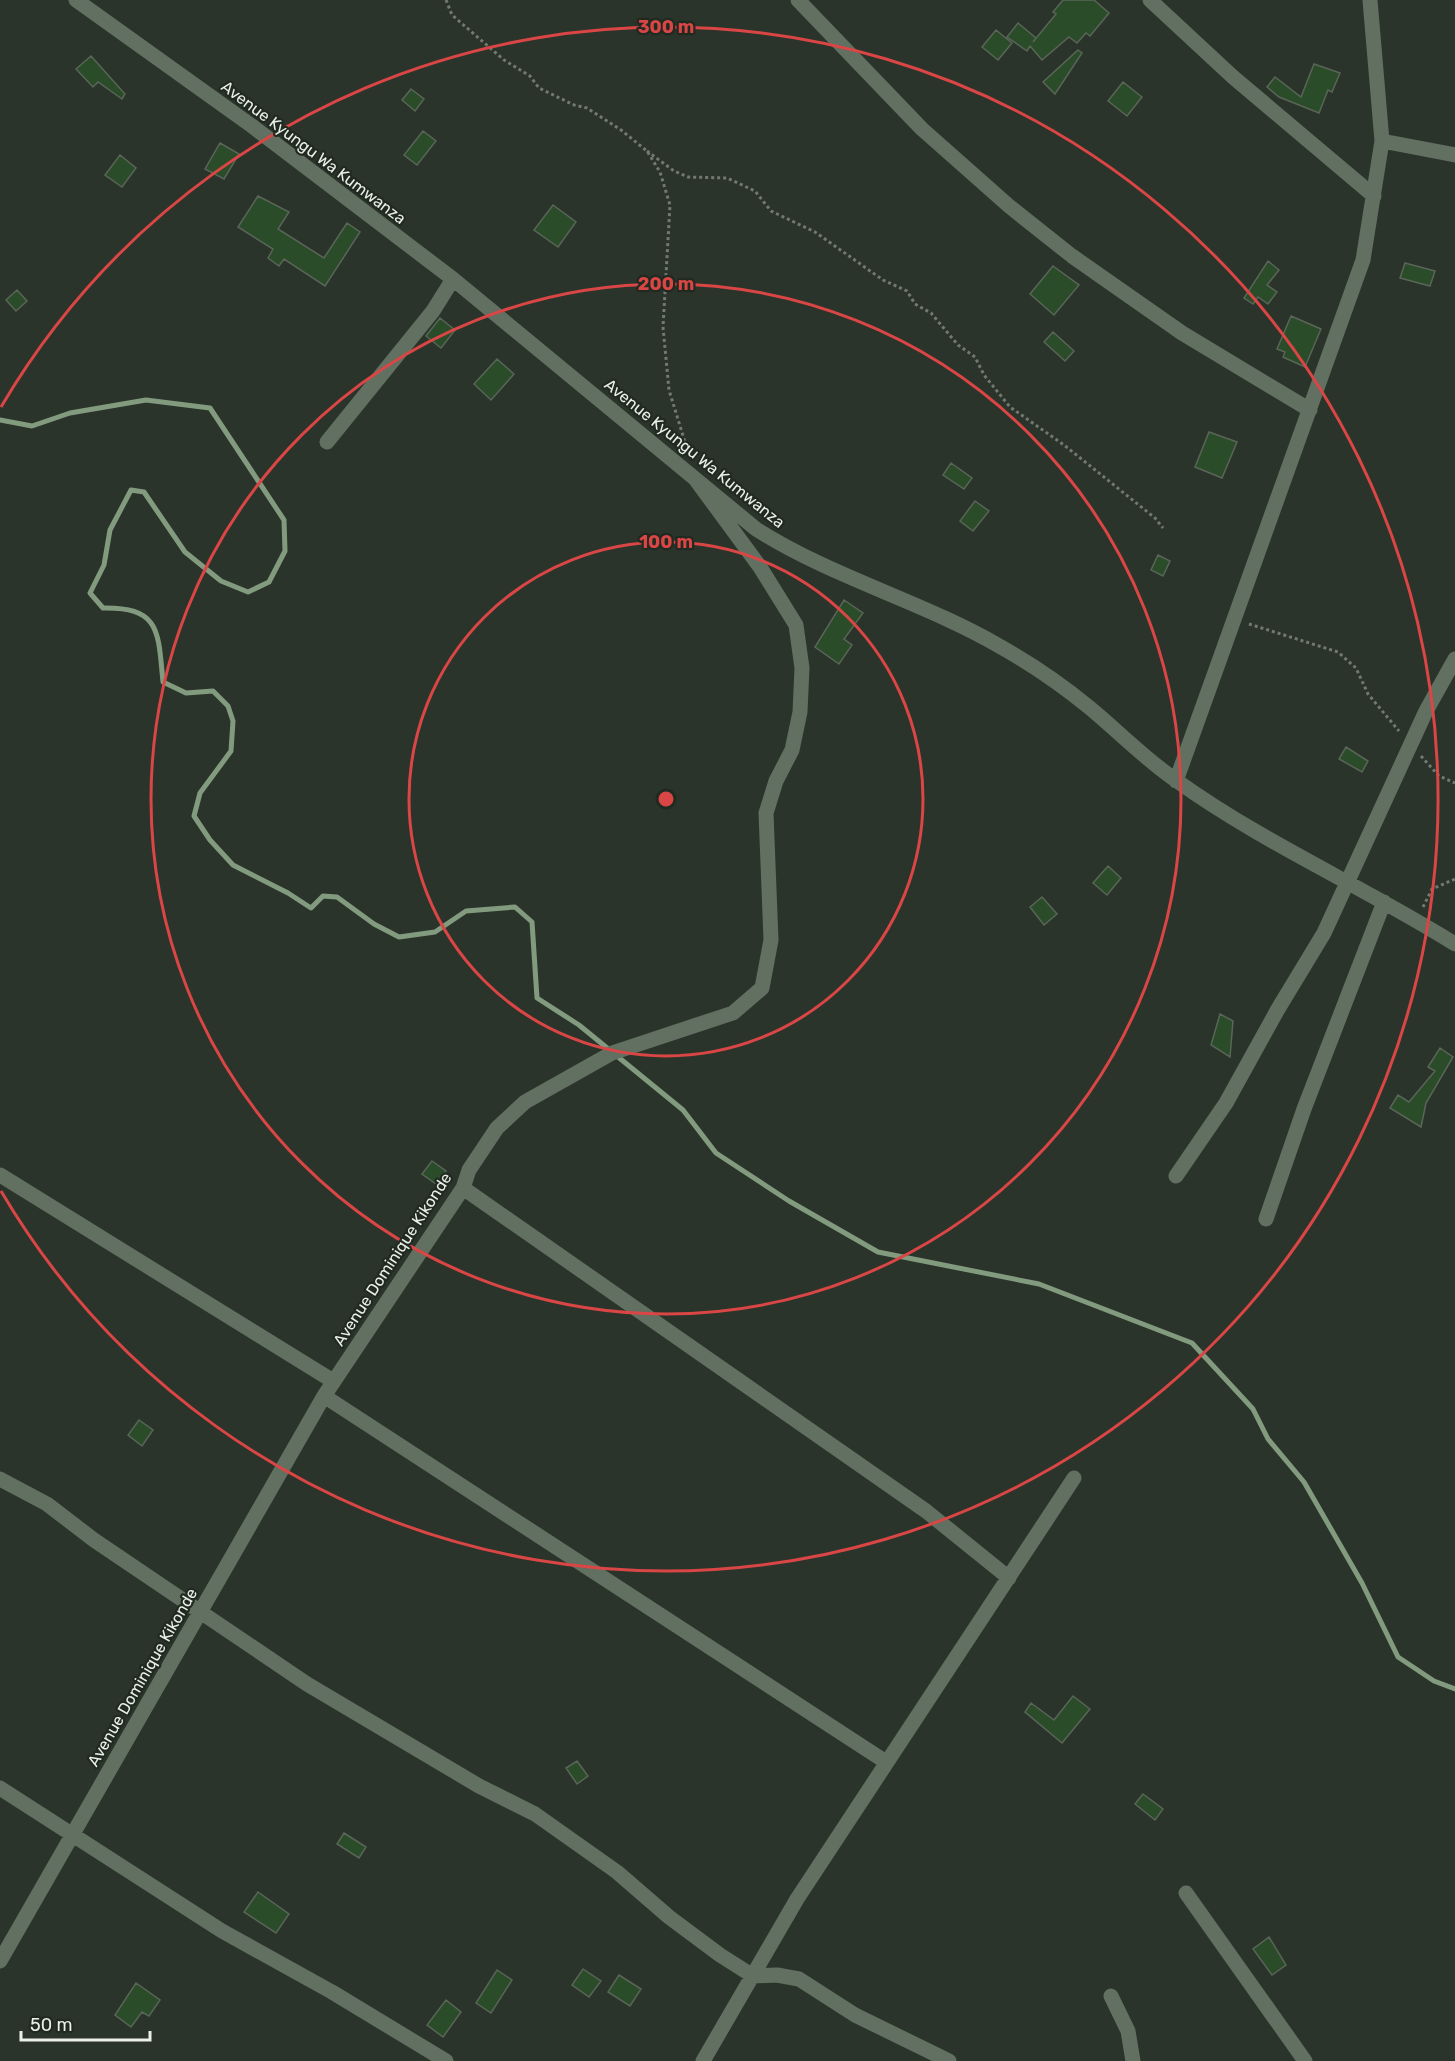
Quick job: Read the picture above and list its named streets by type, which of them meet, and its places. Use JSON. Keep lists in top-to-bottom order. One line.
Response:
{"streets":{"street":["Avenue Kyungu Wa Kumwanza","Avenue Dominique Kikonde"]},"crossings":[["Avenue Kyungu Wa Kumwanza","Avenue Dominique Kikonde"]],"scale_bar":"50 m","rings":["300 m","200 m","100 m"]}
